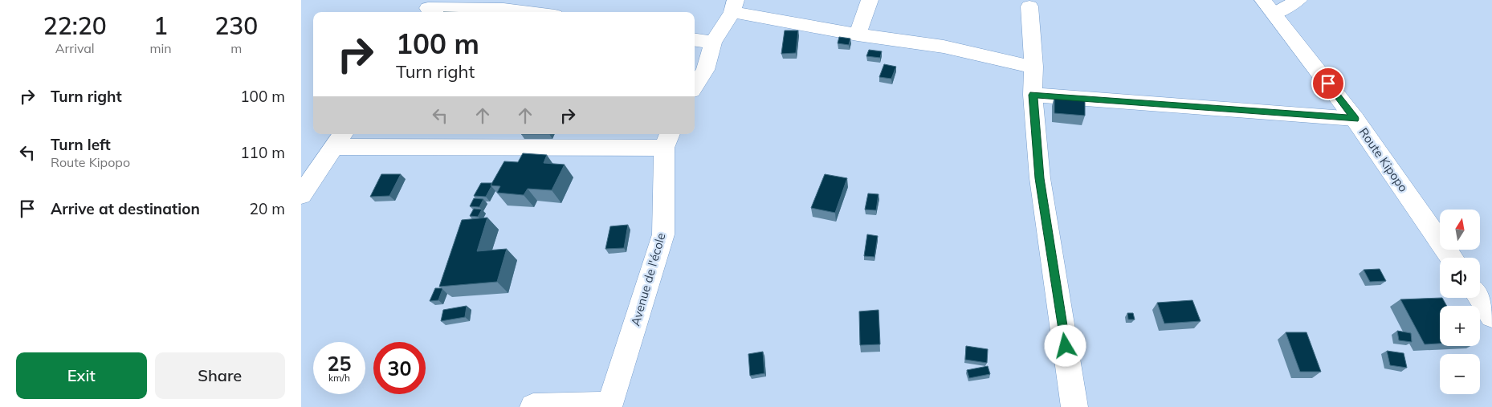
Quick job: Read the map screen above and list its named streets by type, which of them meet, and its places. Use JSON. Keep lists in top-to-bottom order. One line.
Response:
{"streets":{"street":["Route Kipopo","Avenue de l'école"]},"north":"top","page":{"eta":["22:20","Arrival","1","min","230","m"],"turn":["100 m","Turn right"],"list":[{"name":"Turn right","value":"100 m"},{"name":"Turn left","note":"Route Kipopo","value":"110 m"},{"name":"Arrive at destination","value":"20 m"}],"map_buttons":["+","−"],"speed":"25 km/h","limit":"30","buttons":["Exit","Share"]}}
